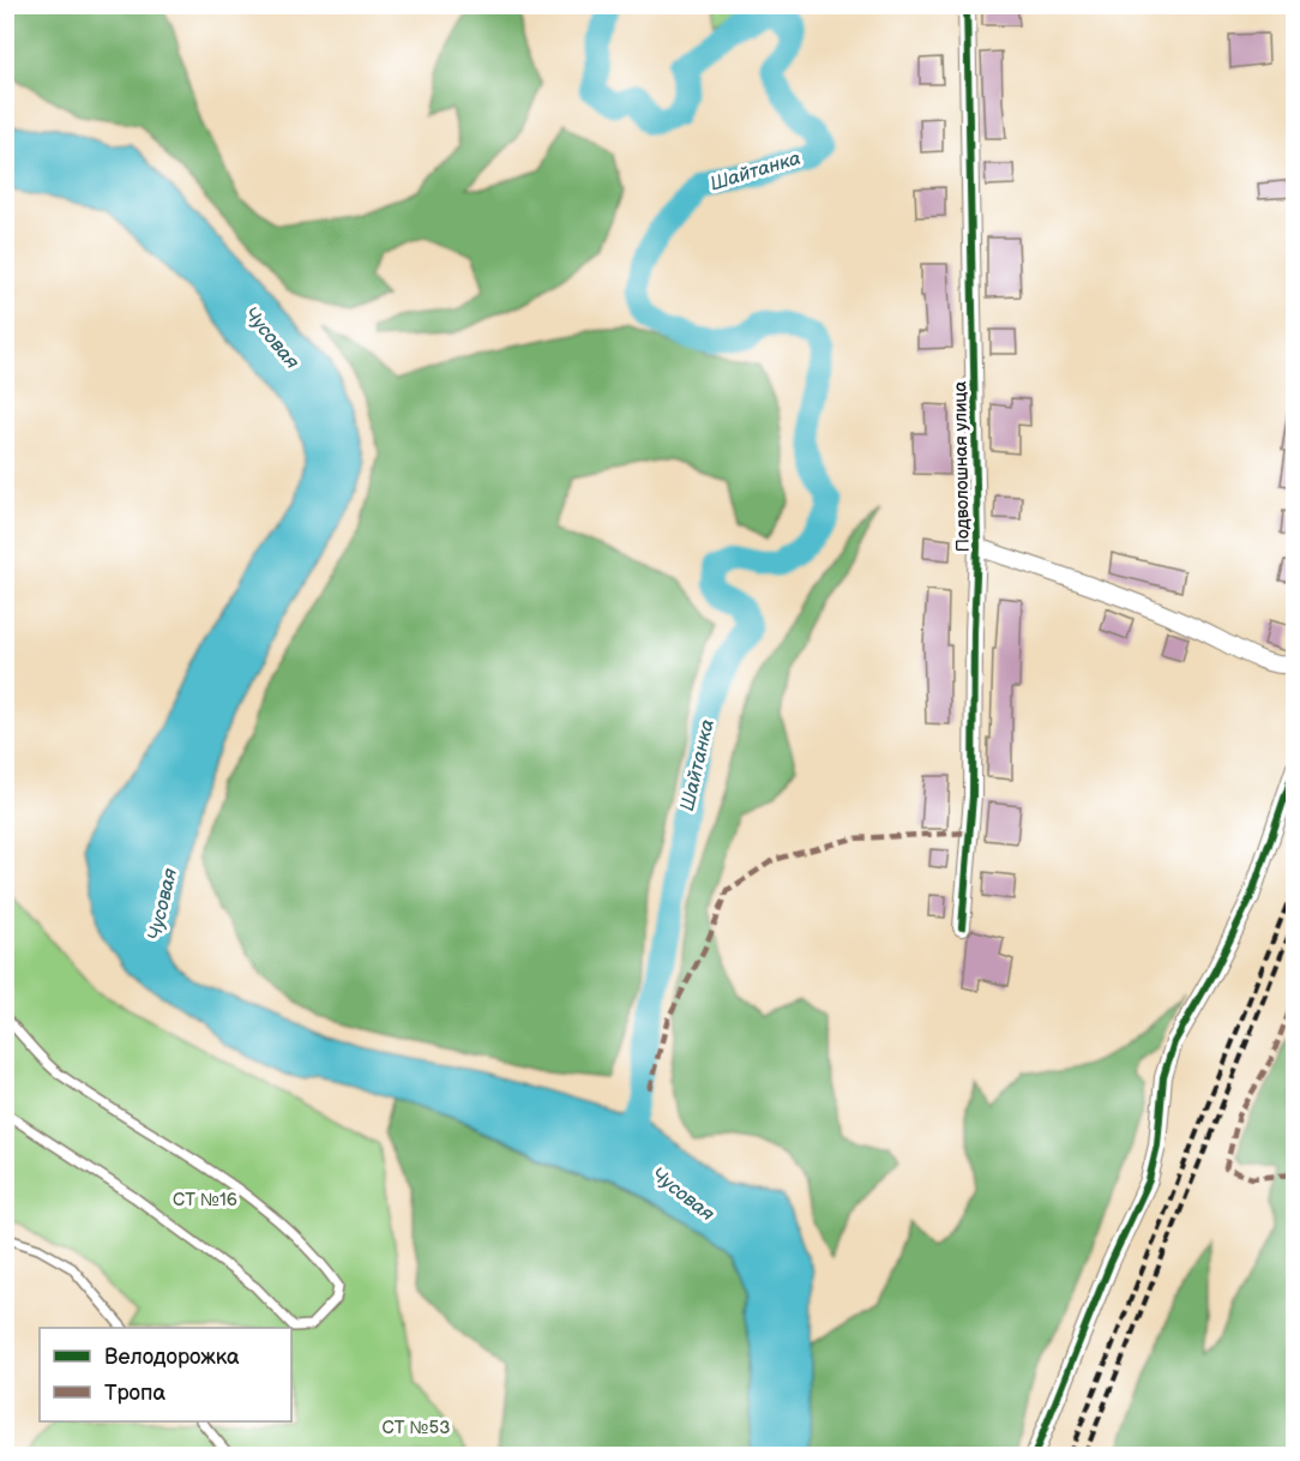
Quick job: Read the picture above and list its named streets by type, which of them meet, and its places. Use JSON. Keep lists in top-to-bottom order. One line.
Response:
{"streets":{"street":["Подволошная улица"]},"water":["Шайтанка","Чусовая"],"parks":["СТ №16","СТ №53"],"legend":["Велодорожка","Тропа"]}
